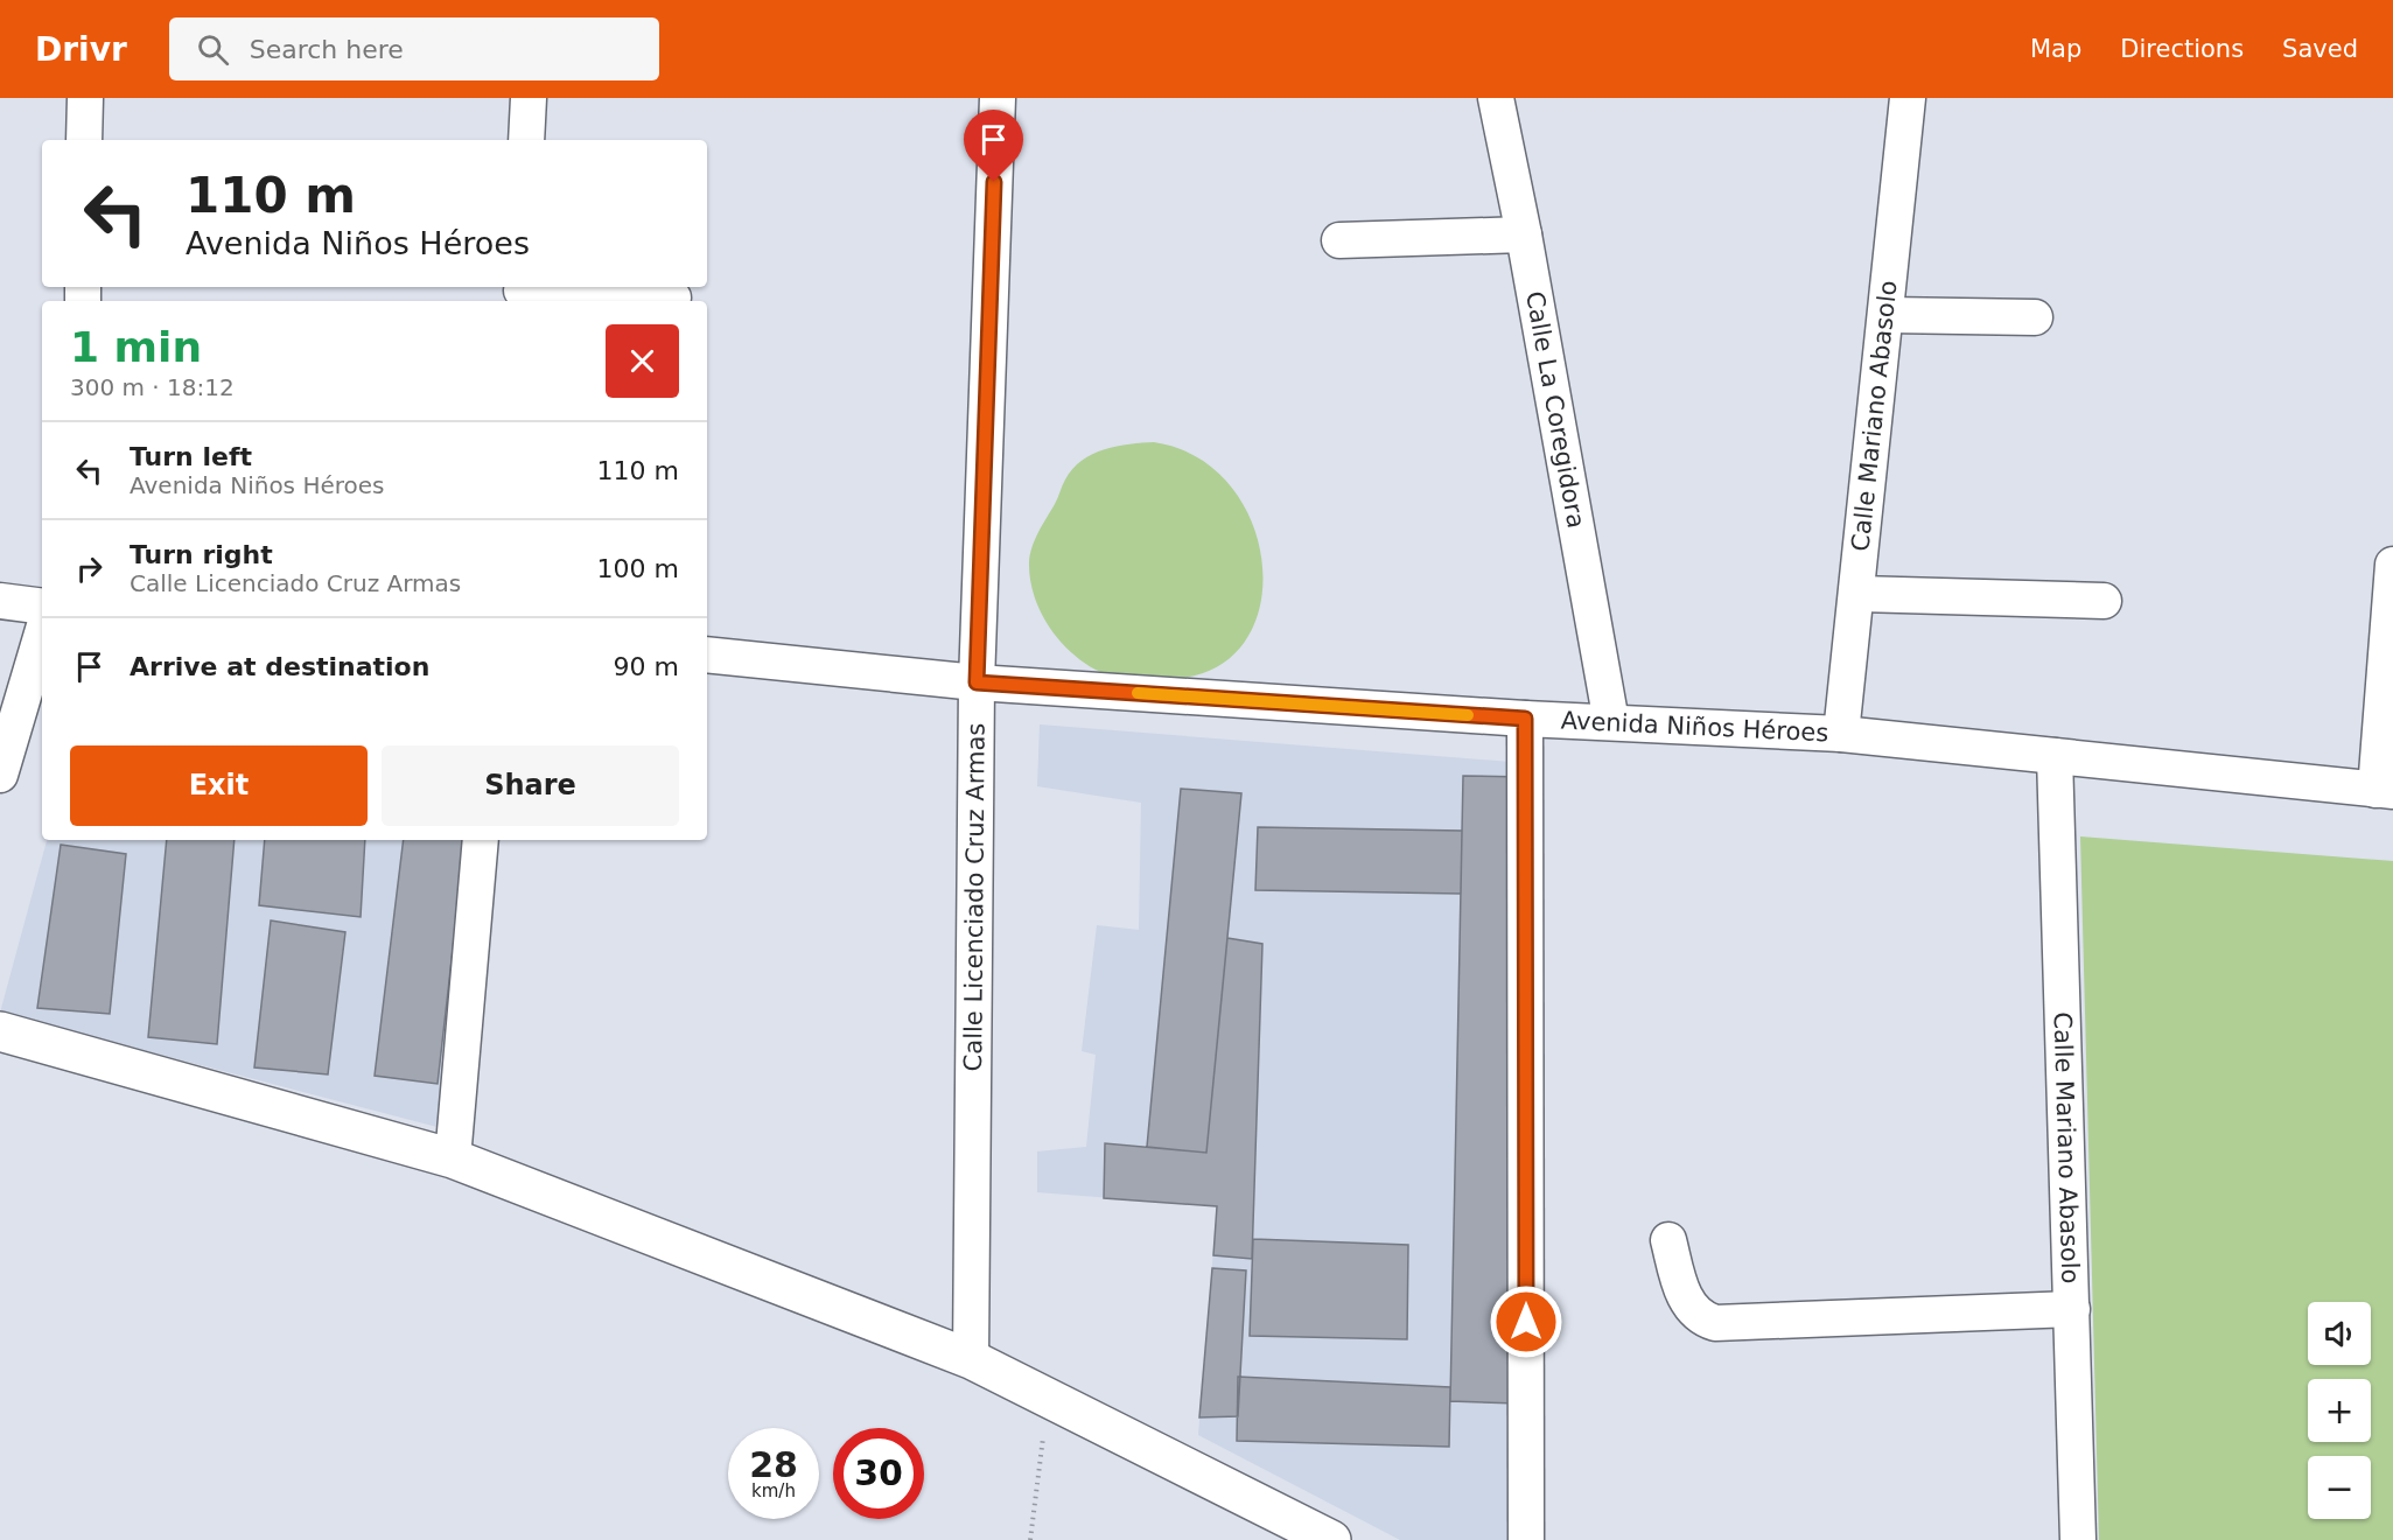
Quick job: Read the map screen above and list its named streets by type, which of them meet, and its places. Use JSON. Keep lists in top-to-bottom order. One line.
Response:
{"streets":{"street":["Calle La Coregidora","Calle Mariano Abasolo","Avenida Niños Héroes","Calle Licenciado Cruz Armas"]},"crossings":[["Calle La Coregidora","Avenida Niños Héroes"],["Calle Mariano Abasolo","Avenida Niños Héroes"],["Avenida Niños Héroes","Calle Licenciado Cruz Armas"]],"page":{"header":"Drivr","search":"Search here","nav":["Map","Directions","Saved"],"turn":["110 m","Avenida Niños Héroes"],"heading":["1 min","300 m · 18:12"],"list":[{"name":"Turn left","note":"Avenida Niños Héroes","value":"110 m"},{"name":"Turn right","note":"Calle Licenciado Cruz Armas","value":"100 m"},{"name":"Arrive at destination","value":"90 m"}],"buttons":["Exit","Share"],"map_buttons":["+","−"],"speed":"28 km/h","limit":"30"}}
